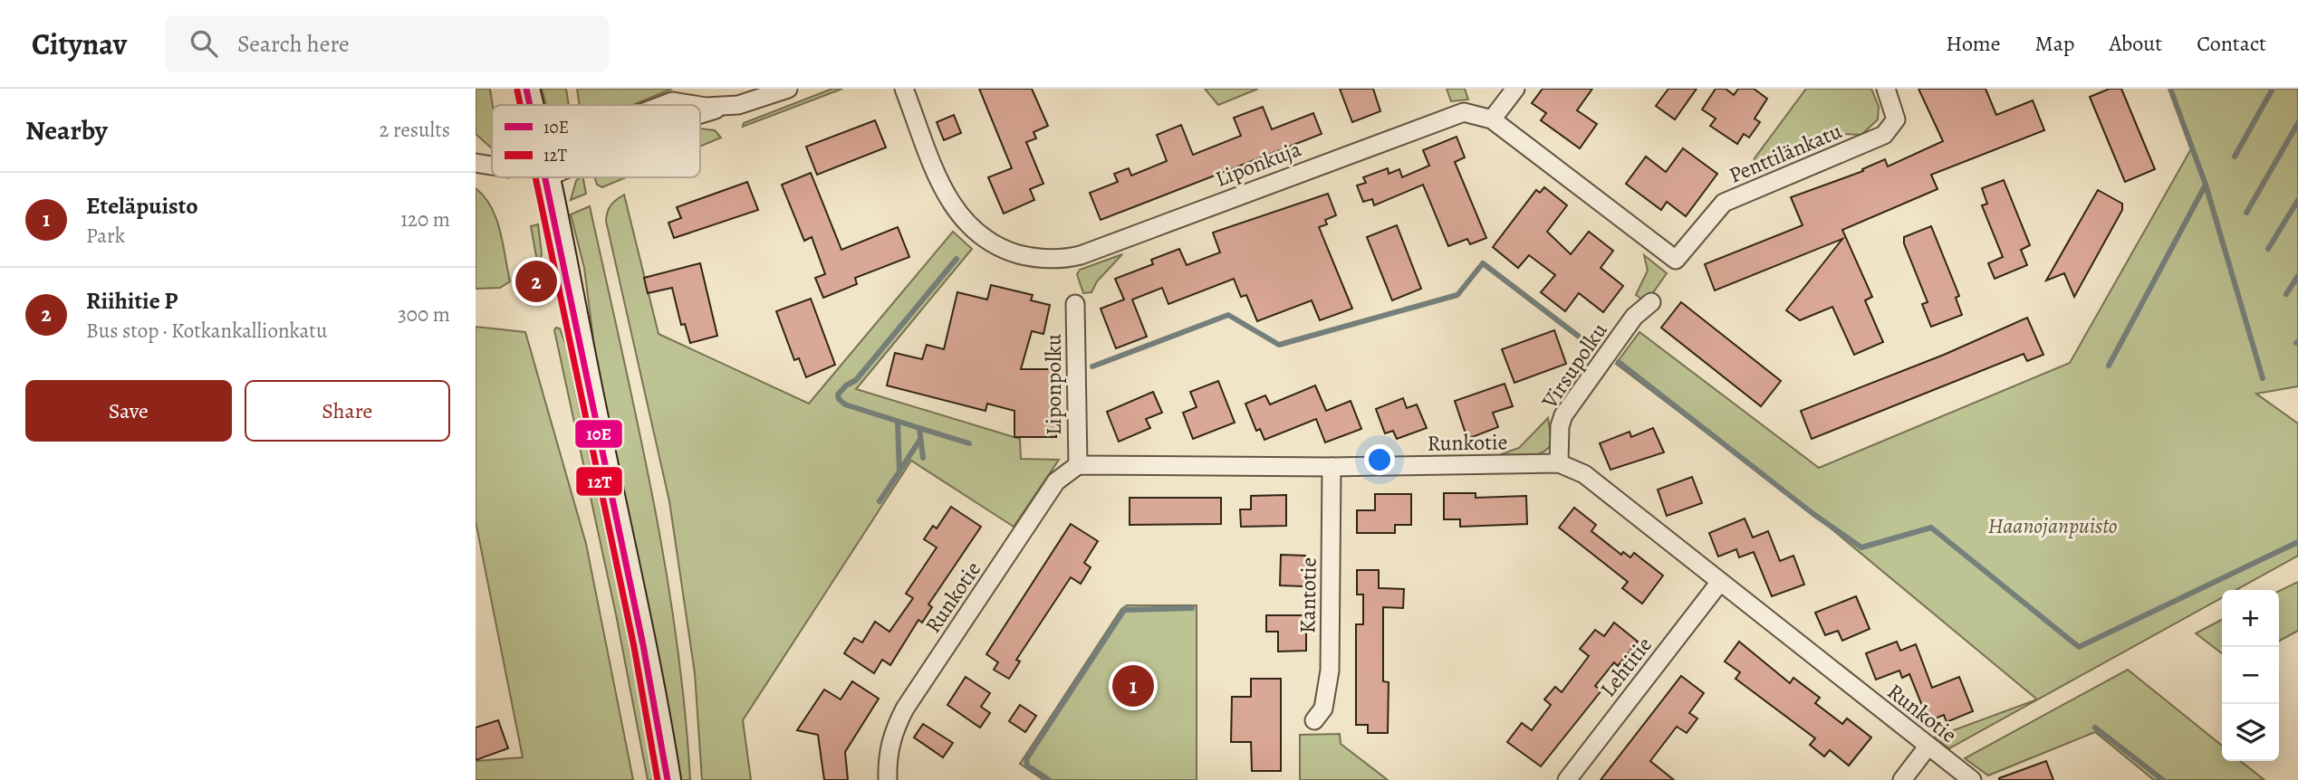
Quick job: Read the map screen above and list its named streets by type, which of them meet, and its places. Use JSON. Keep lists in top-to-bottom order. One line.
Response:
{"streets":{"street":["Penttilänkatu","Liponkuja","Virsupolku","Liponpolku","Runkotie","Kantotie","Lehtitie"]},"crossings":[["Penttilänkatu","Liponkuja"],["Virsupolku","Runkotie"],["Liponpolku","Runkotie"],["Runkotie","Kantotie"],["Runkotie","Lehtitie"]],"parks":["Haanojanpuisto"],"lines":["transit line 10E","transit line 12T"],"legend":["10E","12T"],"page":{"header":"Citynav","search":"Search here","nav":["Home","Map","About","Contact"],"heading":["Nearby","2 results"],"list":[{"mark":"1","name":"Eteläpuisto","note":"Park","value":"120 m"},{"mark":"2","name":"Riihitie P","note":"Bus stop · Kotkankallionkatu","value":"300 m"}],"pins":["2","1"],"buttons":["Save","Share"],"map_buttons":["+","−"]}}
